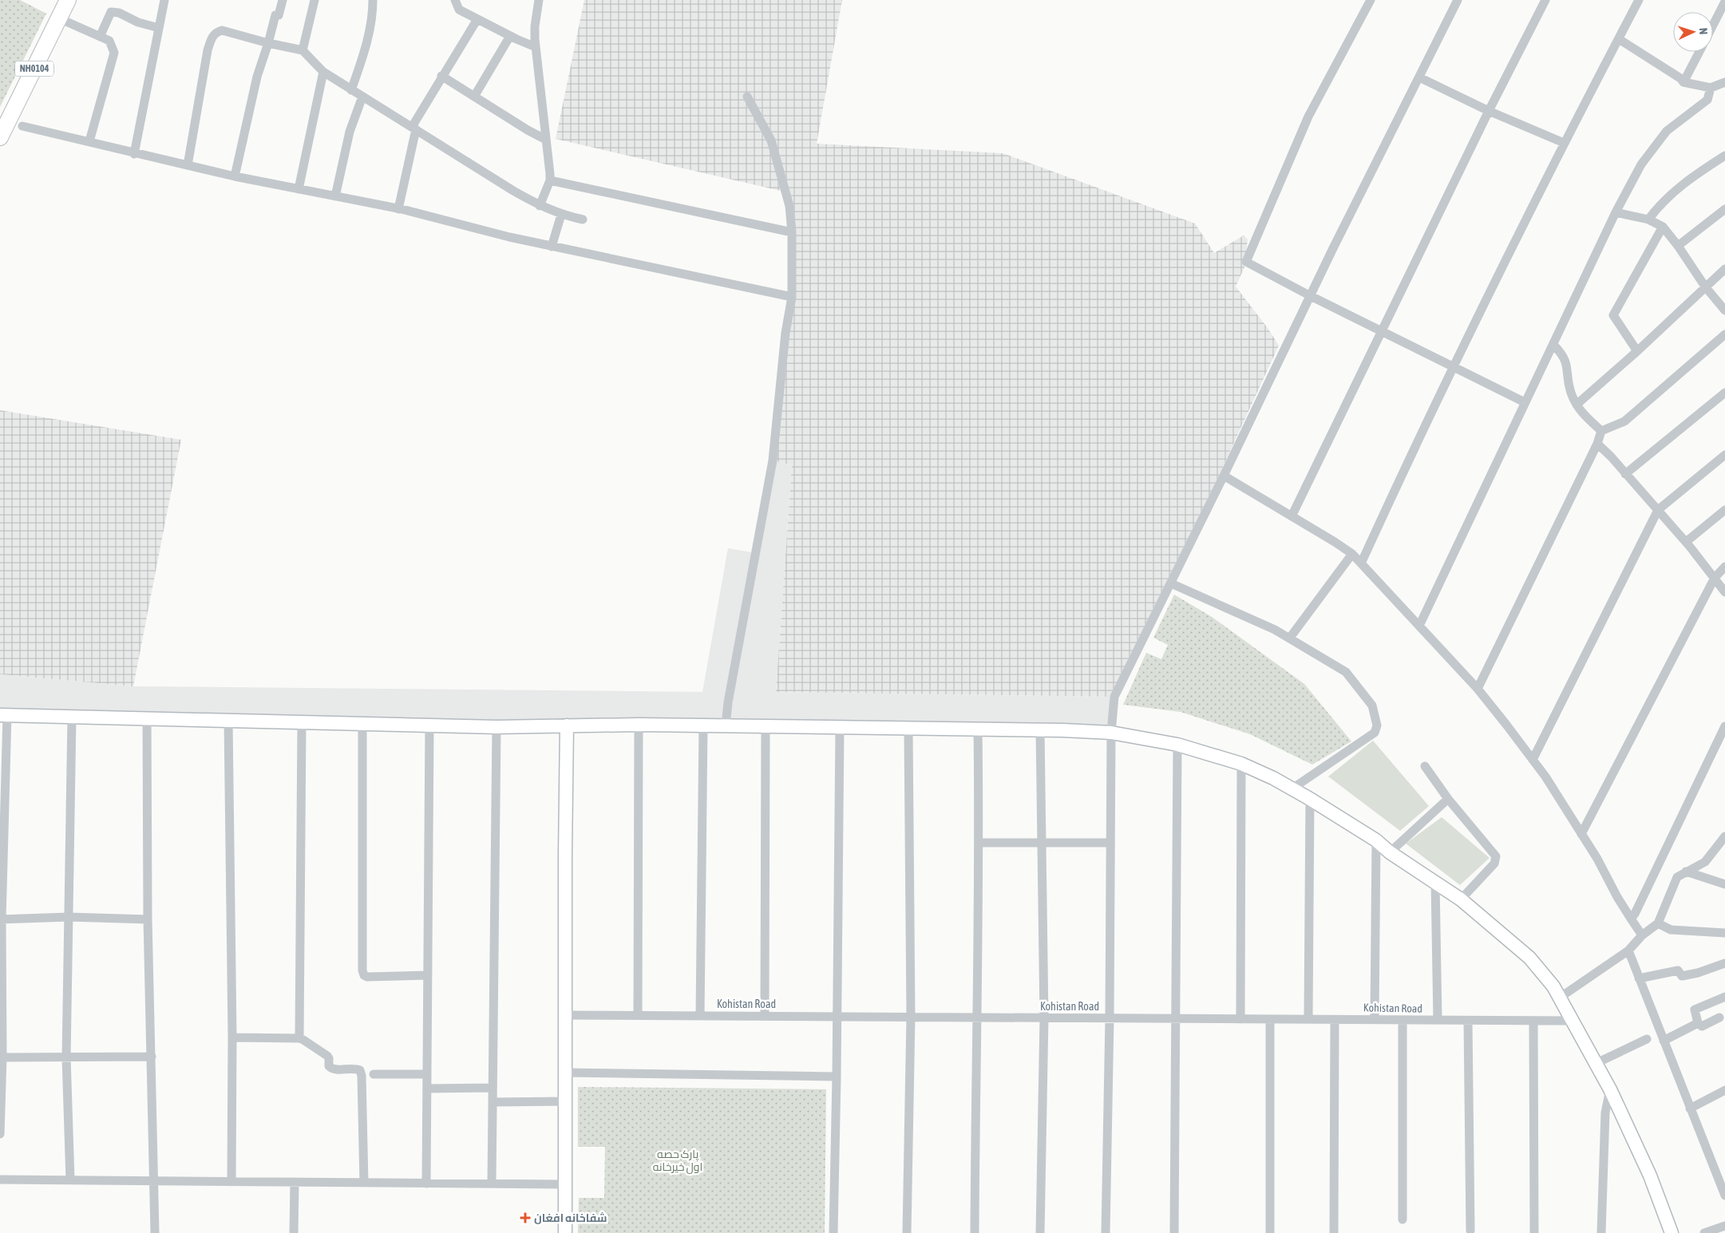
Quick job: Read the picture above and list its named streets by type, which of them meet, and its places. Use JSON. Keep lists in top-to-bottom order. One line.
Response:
{"streets":{"highway":["NH0104"],"street":["Kohistan Road"]},"parks":["پارک حصه اول خیرخانه"],"places":{"health":["شفاخانه افغان"]},"north":"right"}
